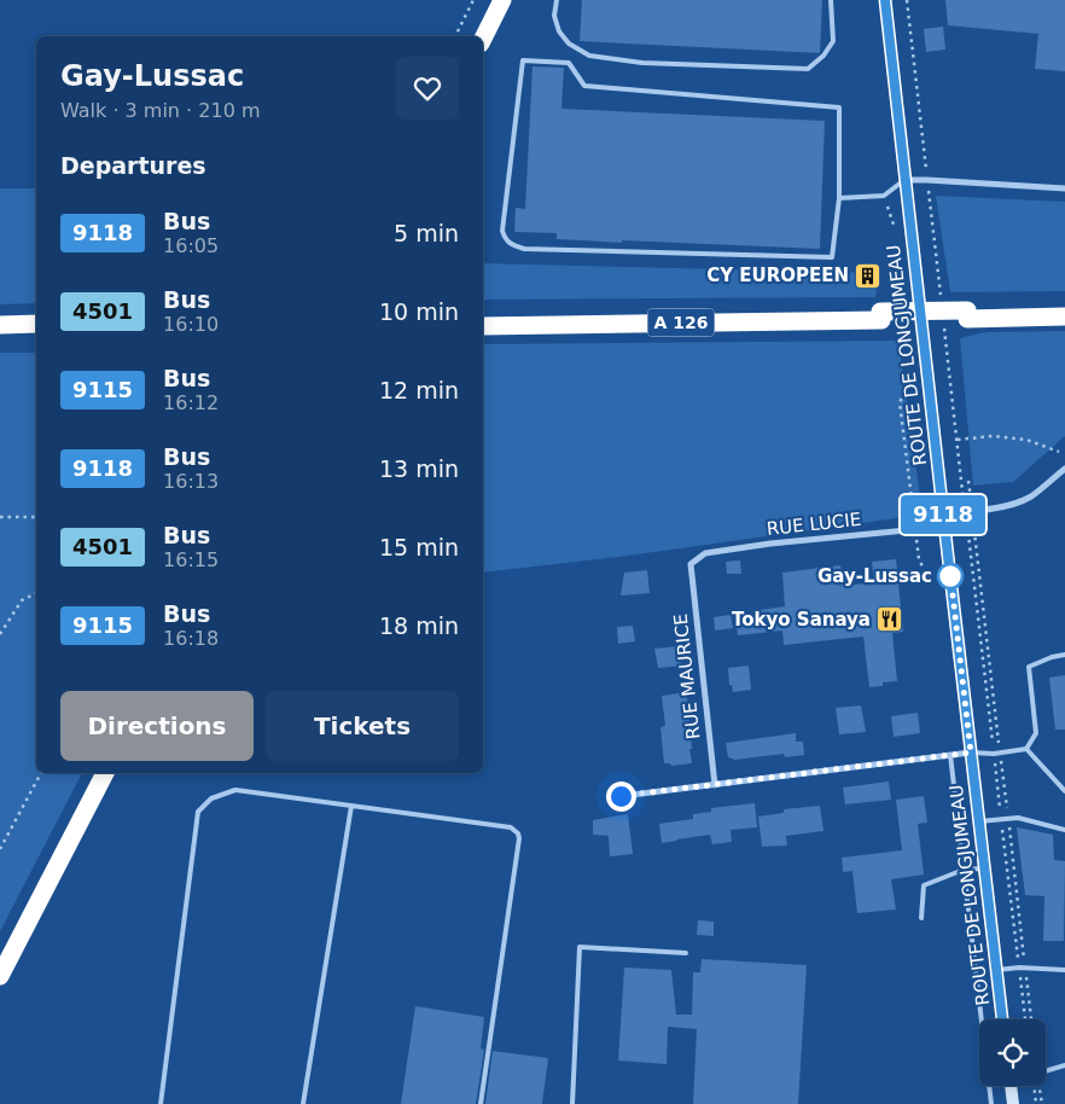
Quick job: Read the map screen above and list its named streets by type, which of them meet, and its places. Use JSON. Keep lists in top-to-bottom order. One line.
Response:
{"streets":{"highway":["A 126"],"street":["ROUTE DE LONGJUMEAU","RUE LUCIE","RUE MAURICE"]},"crossings":[["ROUTE DE LONGJUMEAU","RUE LUCIE"],["RUE LUCIE","RUE MAURICE"]],"places":{"building":["CY EUROPEEN"],"other":["Gay-Lussac"],"restaurant":["Tokyo Sanaya"]},"lines":["bus line 9118"],"page":{"on_map":"9118","heading":[["Gay-Lussac","Walk · 3 min · 210 m"],"Departures"],"list":[{"mark":"9118","name":"Bus","note":"16:05","value":"5 min"},{"mark":"4501","name":"Bus","note":"16:10","value":"10 min"},{"mark":"9115","name":"Bus","note":"16:12","value":"12 min"},{"mark":"9118","name":"Bus","note":"16:13","value":"13 min"},{"mark":"4501","name":"Bus","note":"16:15","value":"15 min"},{"mark":"9115","name":"Bus","note":"16:18","value":"18 min"}],"buttons":["Directions","Tickets"]}}
